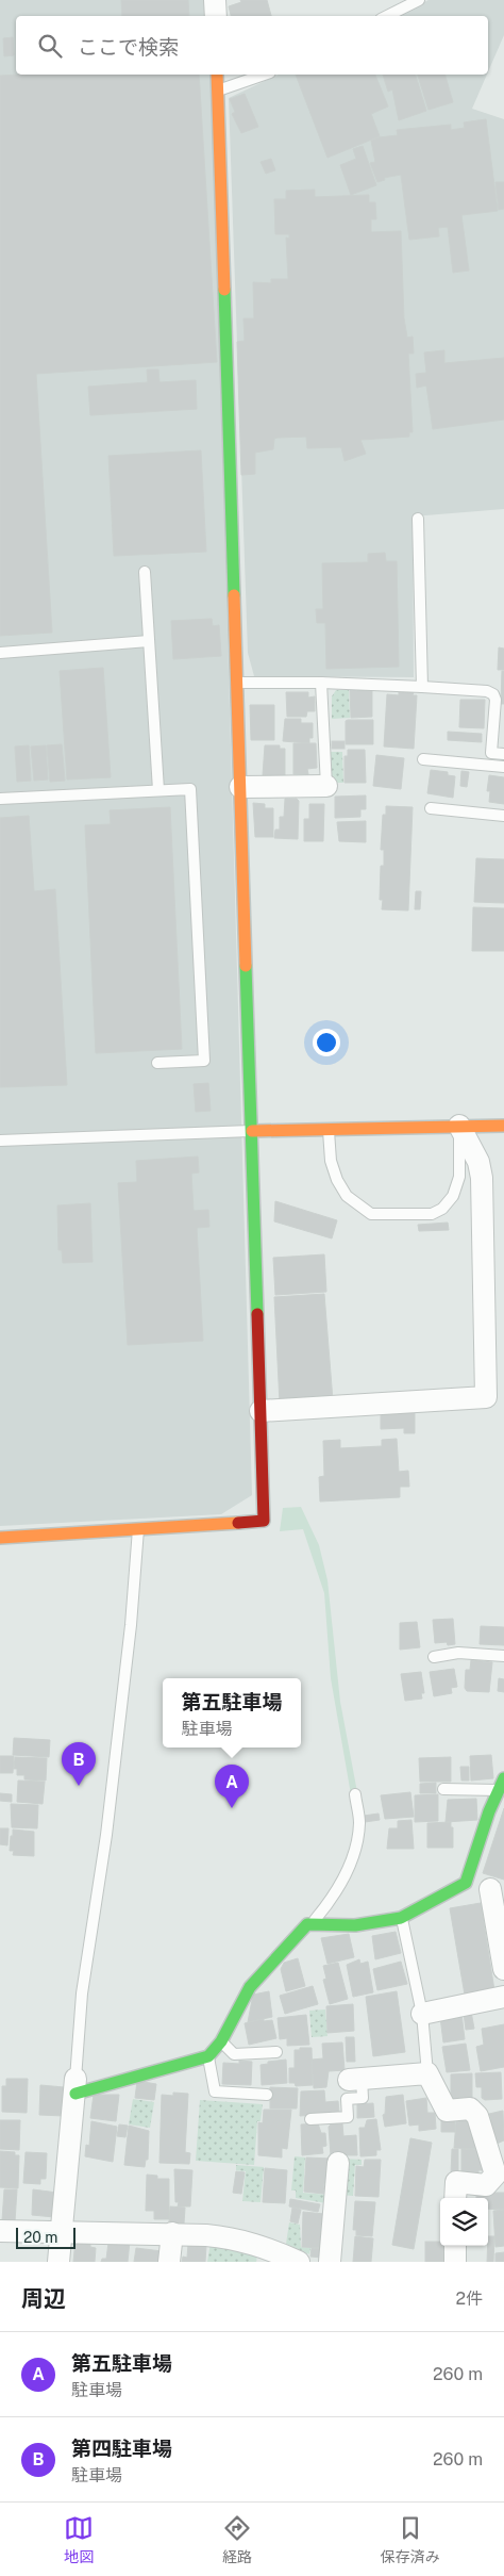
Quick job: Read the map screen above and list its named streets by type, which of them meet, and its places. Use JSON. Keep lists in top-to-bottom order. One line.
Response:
{"scale_bar":"20 m","page":{"search":"ここで検索","popup":["第五駐車場","駐車場"],"pins":["B","A"],"scale":"20 m","heading":["周辺","2件"],"list":[{"mark":"A","name":"第五駐車場","note":"駐車場","value":"260 m"},{"mark":"B","name":"第四駐車場","note":"駐車場","value":"260 m"}],"nav":["地図","経路","保存済み"]}}
